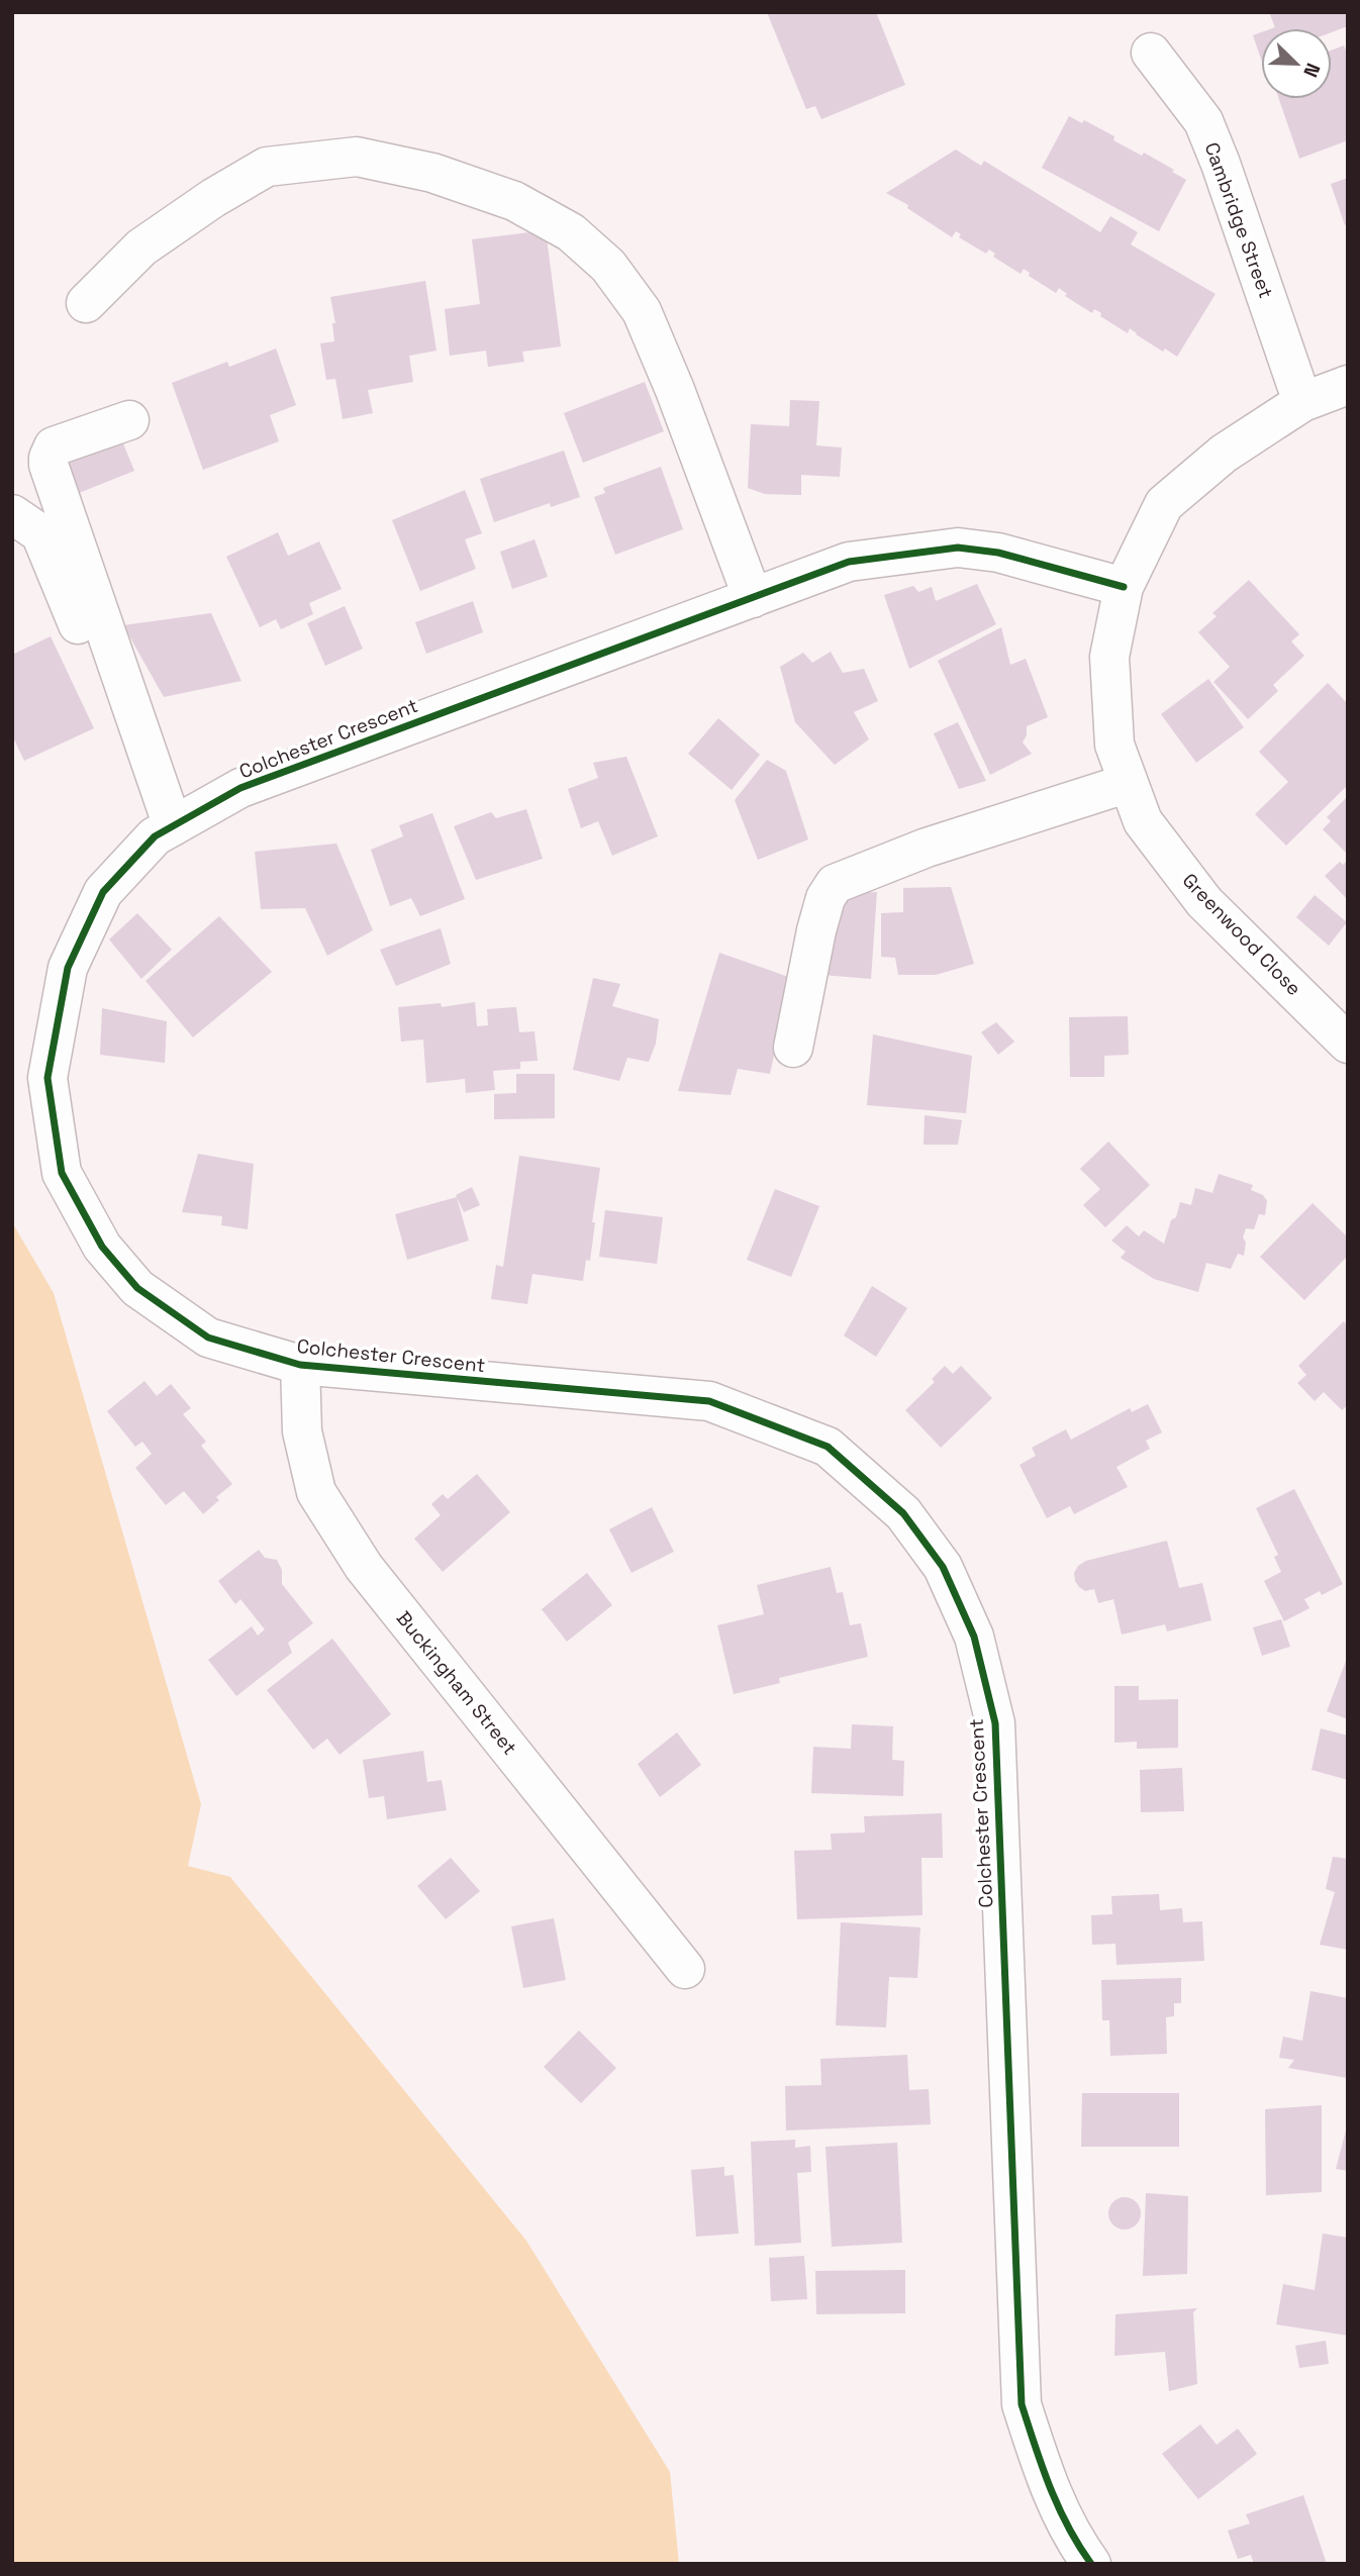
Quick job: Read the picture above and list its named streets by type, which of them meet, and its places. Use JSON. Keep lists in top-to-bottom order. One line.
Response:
{"streets":{"street":["Cambridge Street","Colchester Crescent","Greenwood Close","Buckingham Street"]},"crossings":[["Cambridge Street","Greenwood Close"],["Colchester Crescent","Greenwood Close"],["Colchester Crescent","Buckingham Street"]],"north":"bottom right"}
